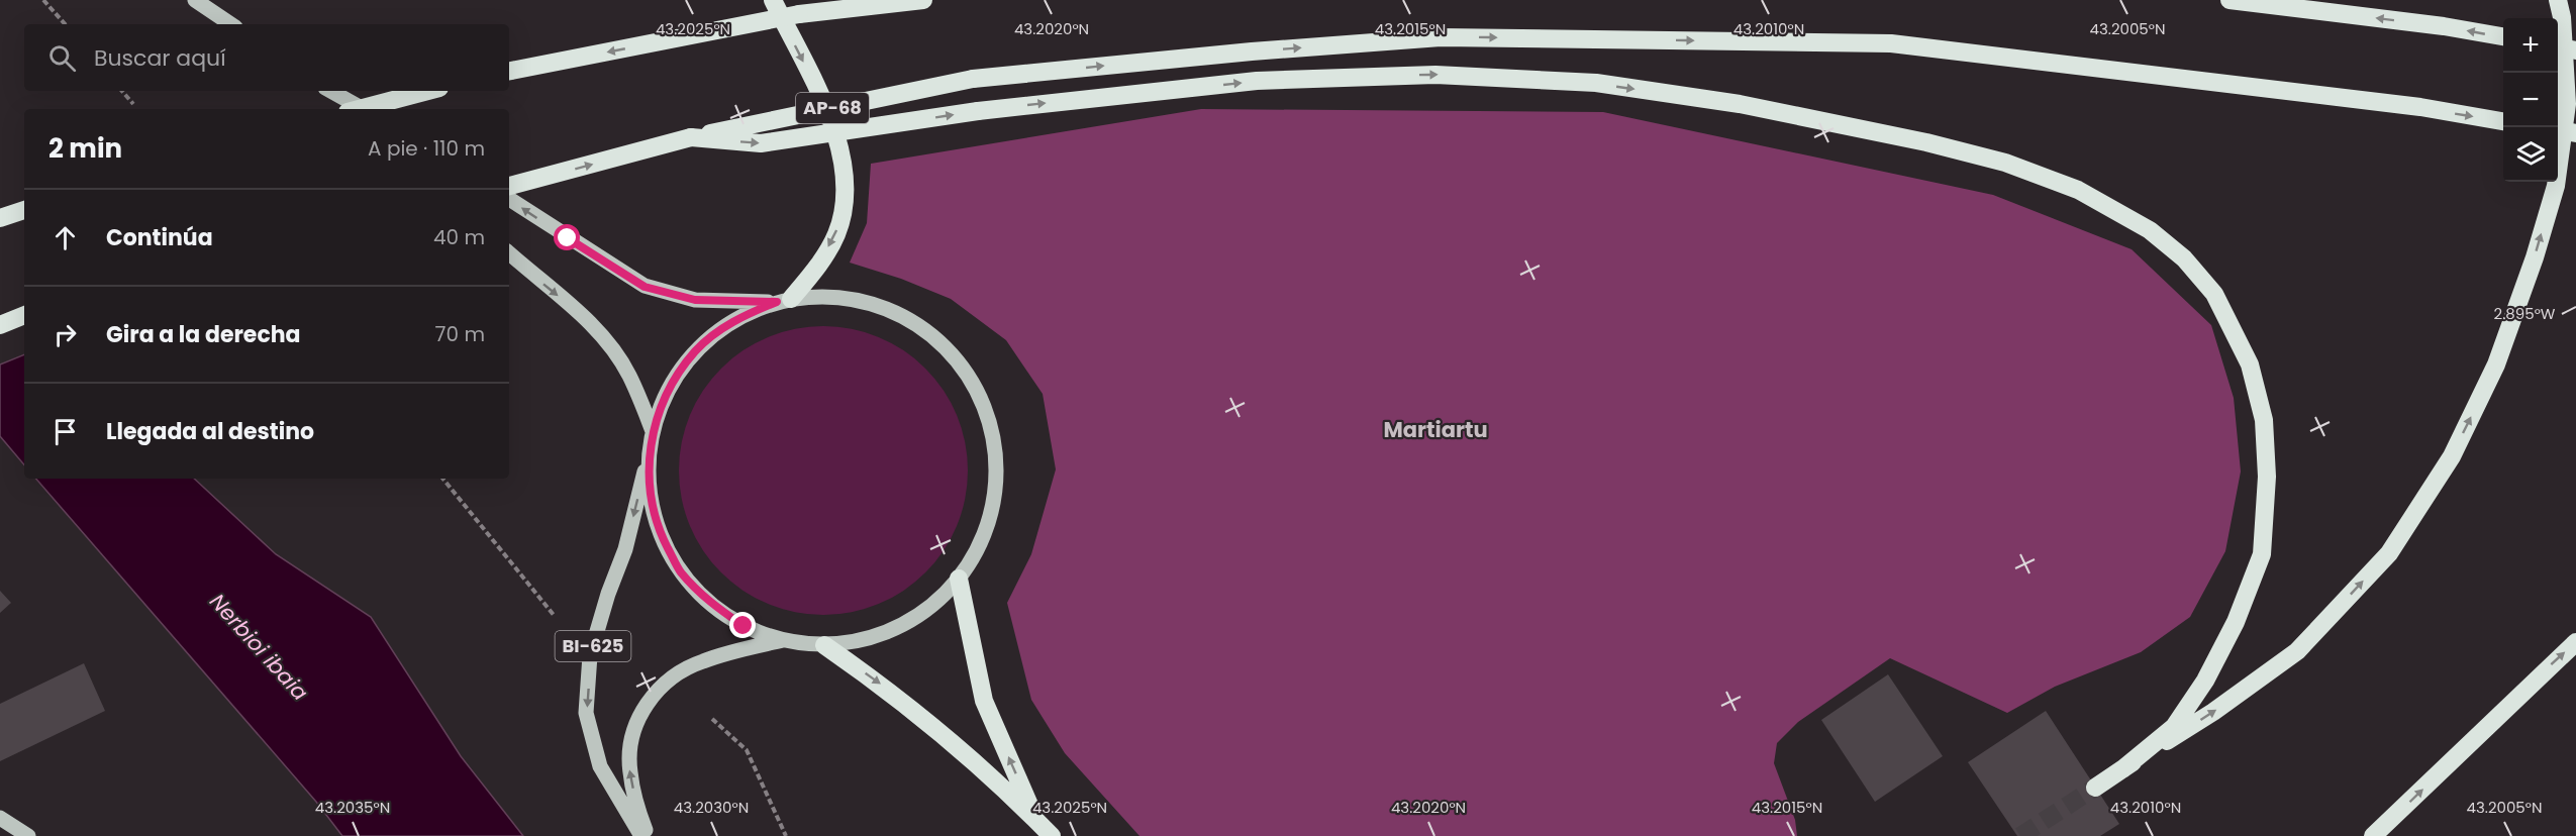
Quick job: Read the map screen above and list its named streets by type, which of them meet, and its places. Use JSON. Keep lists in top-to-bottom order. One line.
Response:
{"streets":{"highway":["AP-68"],"main road":["BI-625"]},"districts":["Martiartu"],"water":["Nerbioi ibaia"],"page":{"map_buttons":["+","−"],"search":"Buscar aquí","heading":["2 min","A pie · 110 m"],"list":[["Continúa","40 m"],["Gira a la derecha","70 m"],"Llegada al destino"]},"coordinates":["43.2025°N","43.2020°N","43.2015°N","43.2010°N","43.2005°N","2.895°W","43.2035°N","43.2030°N"]}
